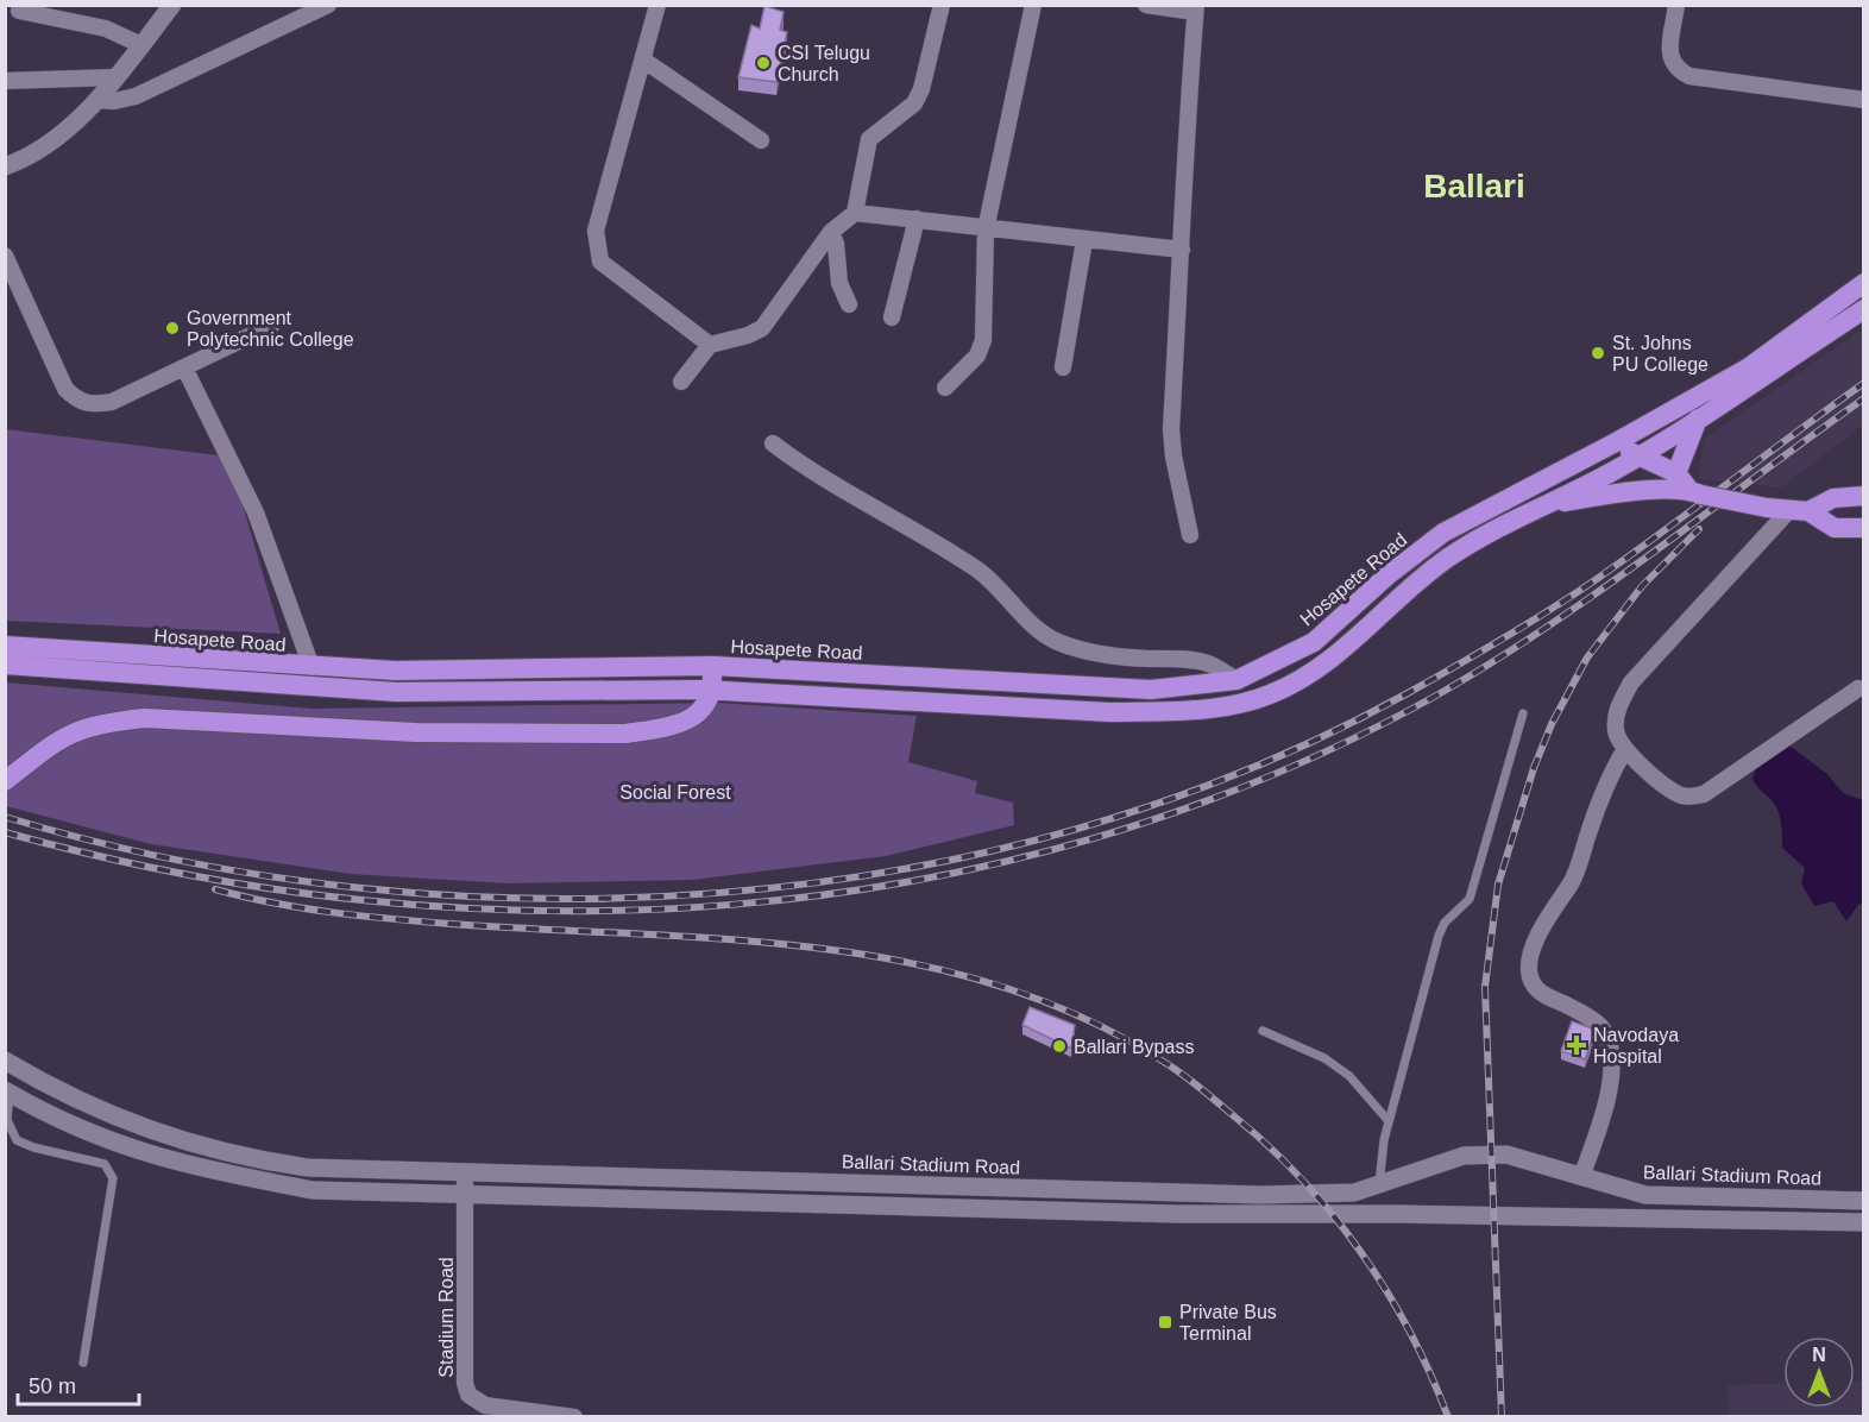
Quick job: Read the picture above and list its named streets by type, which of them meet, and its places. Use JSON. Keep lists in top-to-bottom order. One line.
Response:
{"streets":{"highway":["Hosapete Road"],"street":["Ballari Stadium Road","Stadium Road"]},"crossings":[["Ballari Stadium Road","Stadium Road"]],"districts":["Ballari"],"parks":["Social Forest"],"places":{"other":["CSI Telugu Church","Government Polytechnic College","St. Johns PU College","Ballari Bypass"],"health":["Navodaya Hospital"],"transit":["Private Bus Terminal"]},"scale_bar":"50 m","north":"top"}
